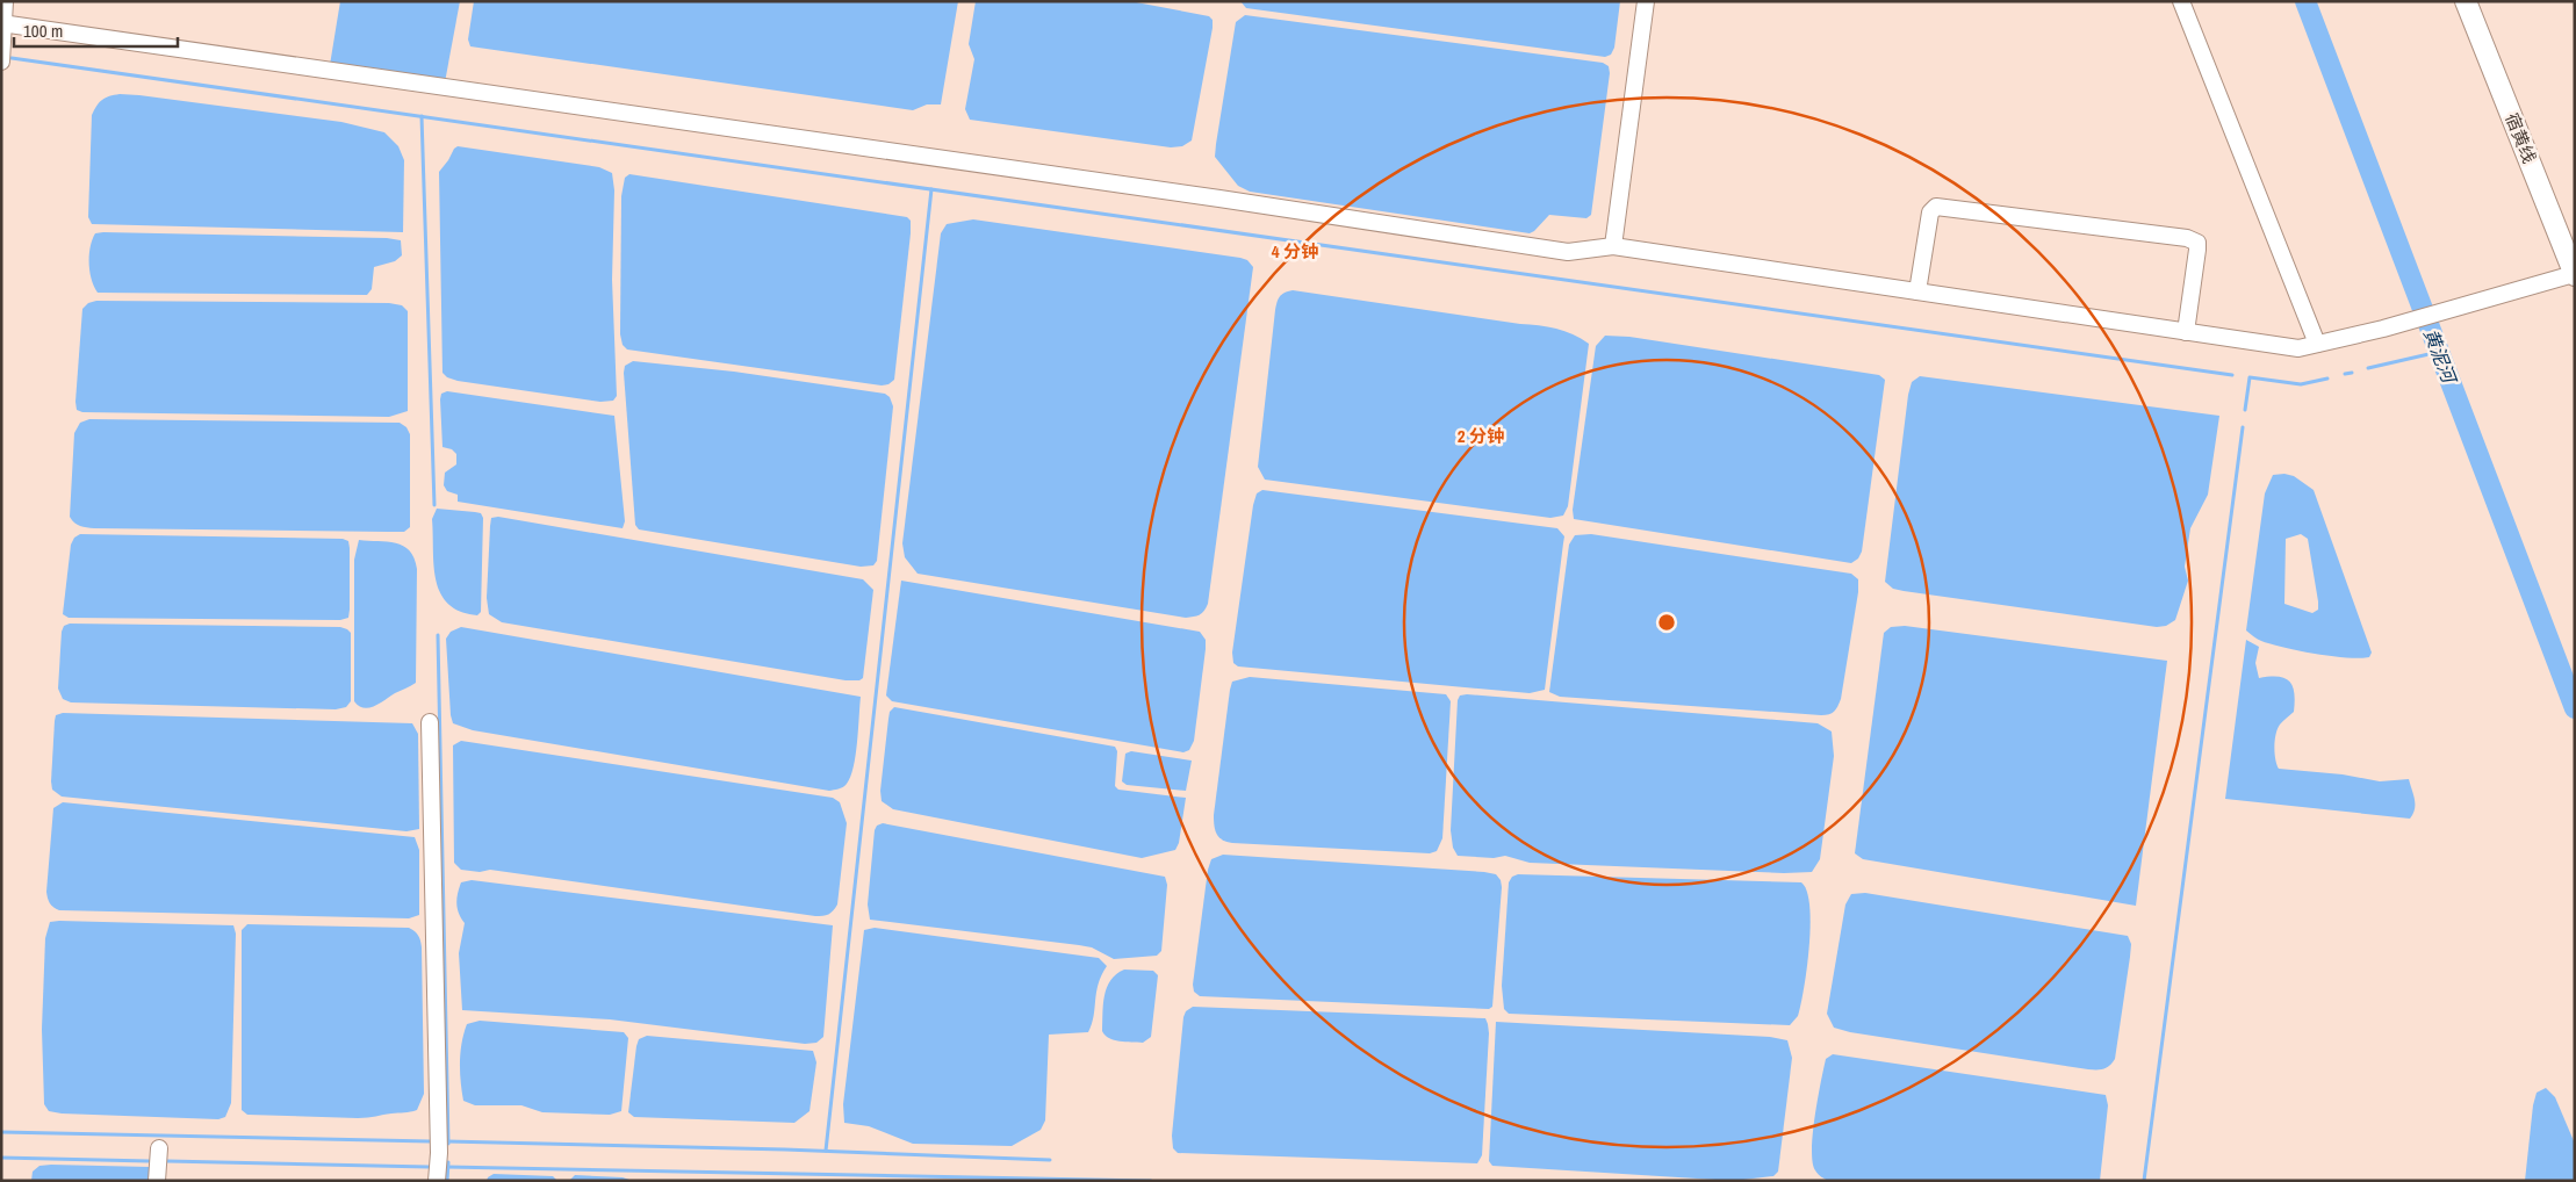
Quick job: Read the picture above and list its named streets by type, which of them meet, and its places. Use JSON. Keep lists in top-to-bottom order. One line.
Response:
{"streets":{"main road":["宿黄线"]},"water":["黄泥河"],"scale_bar":"100 m","rings":["4 分钟","2 分钟"]}
